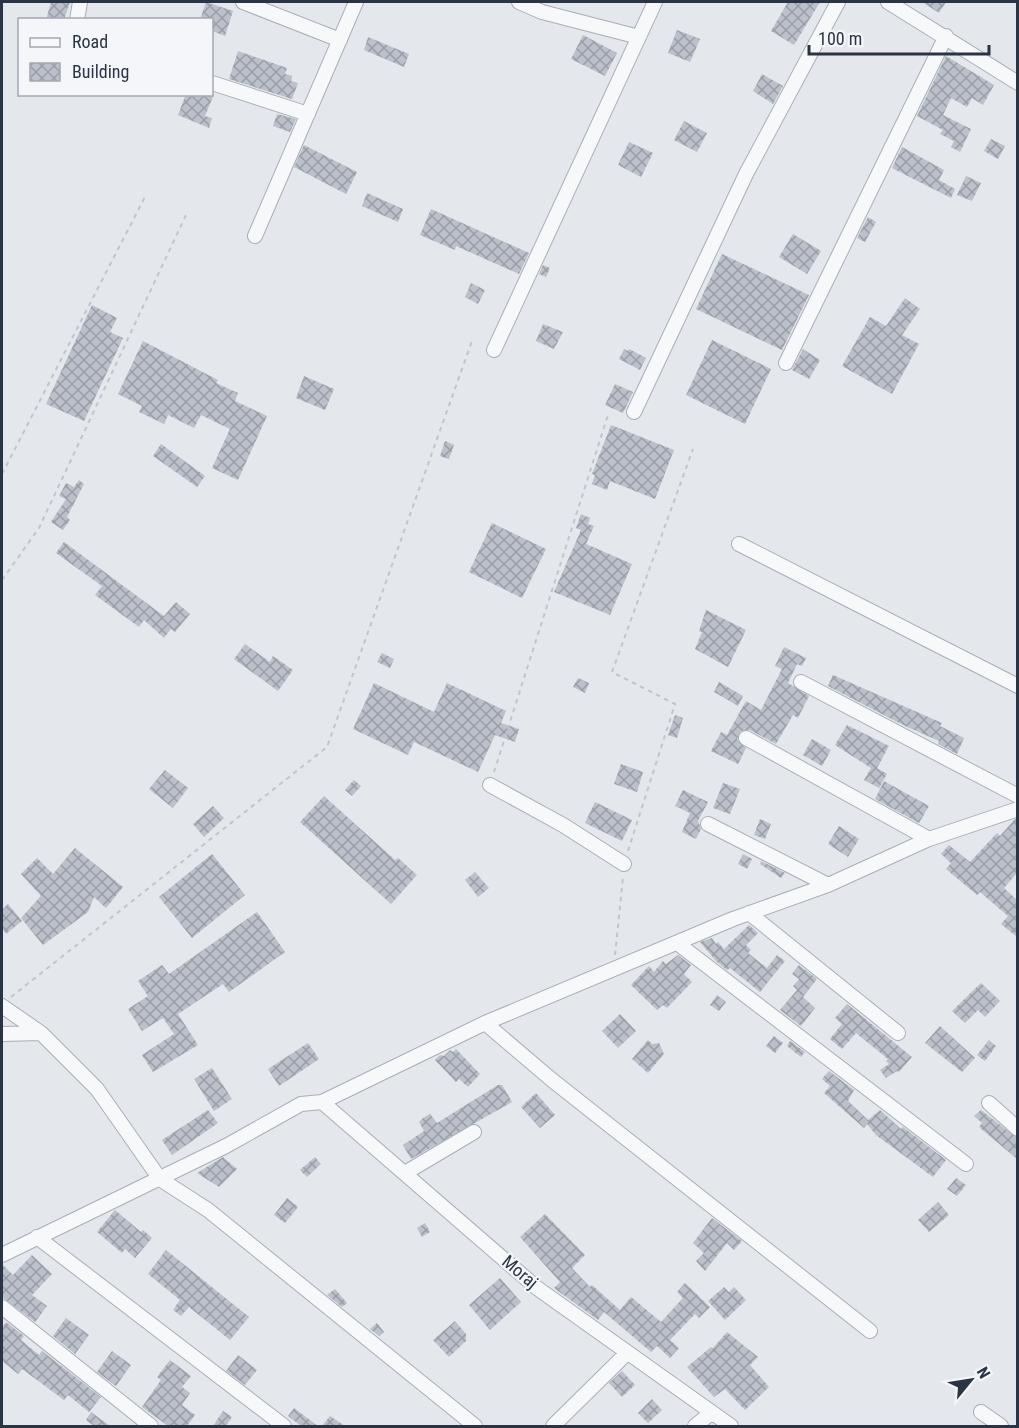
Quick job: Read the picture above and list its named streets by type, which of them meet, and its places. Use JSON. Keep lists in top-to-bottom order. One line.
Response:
{"streets":{"street":["Moraj"]},"legend":["Road","Building"],"scale_bar":"100 m","north":"top right"}
